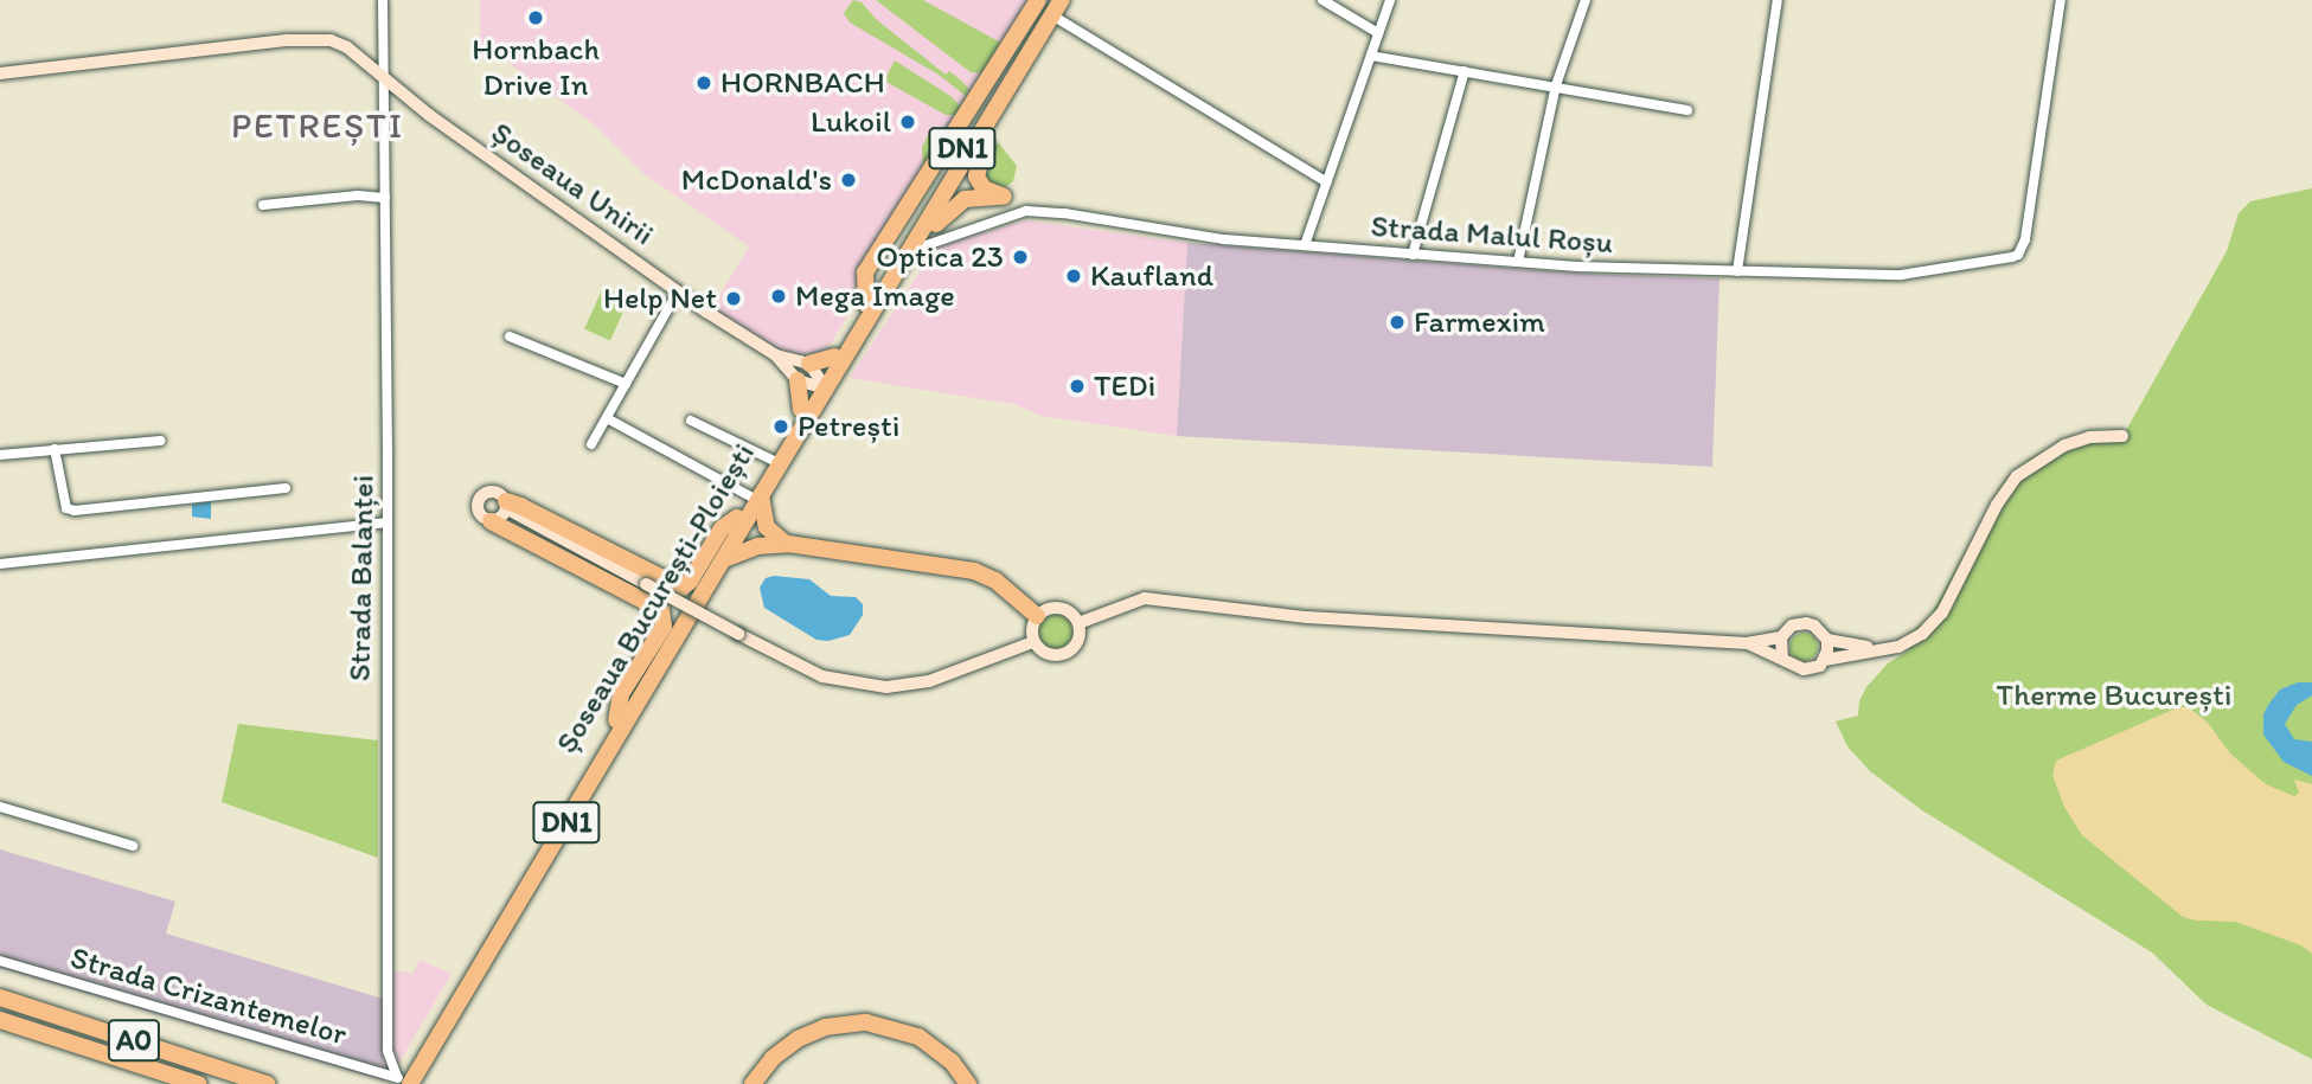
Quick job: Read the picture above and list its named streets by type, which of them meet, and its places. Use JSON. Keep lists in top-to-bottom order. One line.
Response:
{"streets":{"highway":["DN1","Șoseaua București-Ploiești","A0"],"street":["Șoseaua Unirii","Strada Malul Roșu","Strada Balanței","Strada Crizantemelor"]},"crossings":[["DN1","Strada Malul Roșu"],["DN1","Șoseaua București-Ploiești"],["Șoseaua Unirii","Strada Balanței"],["Strada Balanței","Șoseaua București-Ploiești"],["Strada Balanței","Strada Crizantemelor"],["Șoseaua București-Ploiești","Strada Crizantemelor"]],"districts":["PETREȘTI"],"parks":["Therme București"],"places":["Hornbach Drive In","HORNBACH","Lukoil","McDonald's","Optica 23","Kaufland","Mega Image","Help Net","Farmexim","TEDi","Petrești"]}
